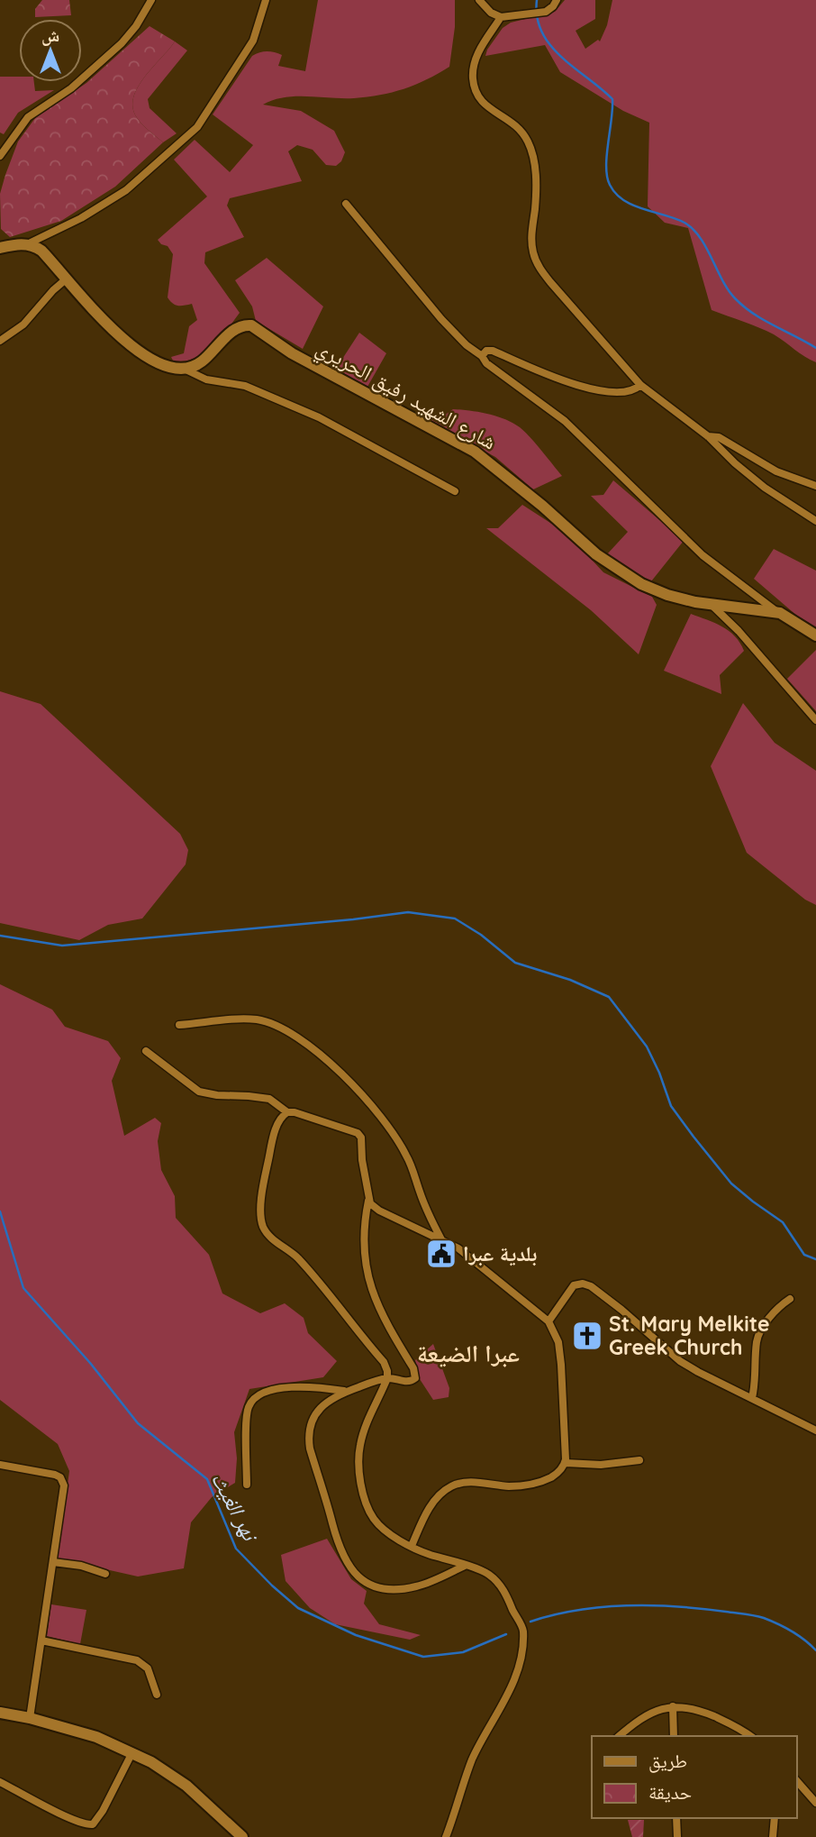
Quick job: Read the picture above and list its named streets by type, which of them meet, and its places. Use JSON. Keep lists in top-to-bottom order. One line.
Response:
{"streets":{"street":["شارع الشهيد رفيق الحريري"]},"districts":["عبرا الضيعة"],"water":["نهر الغيث"],"places":{"public building":["بلدية عبرا"],"church":["St. Mary Melkite Greek Church"]},"legend":["طريق","حديقة"],"north":"top"}
